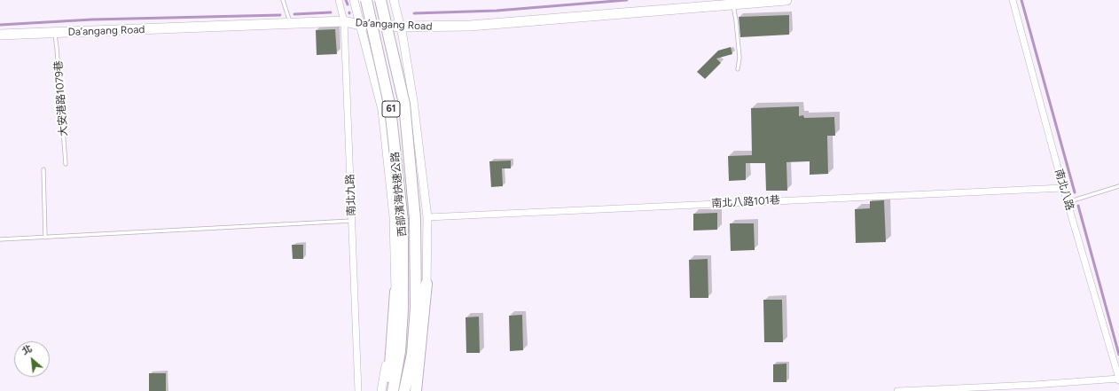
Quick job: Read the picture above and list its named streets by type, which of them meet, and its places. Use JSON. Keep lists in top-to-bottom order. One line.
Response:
{"streets":{"highway":["61","西部濱海快速公路"],"main road":["Da’angang Road"],"street":["南北八路","南北九路","南北八路101巷"],"lane":["大安港路1079巷"]},"crossings":[["Da’angang Road","大安港路1079巷"],["Da’angang Road","南北九路"],["南北八路","南北八路101巷"]],"north":"top left"}
